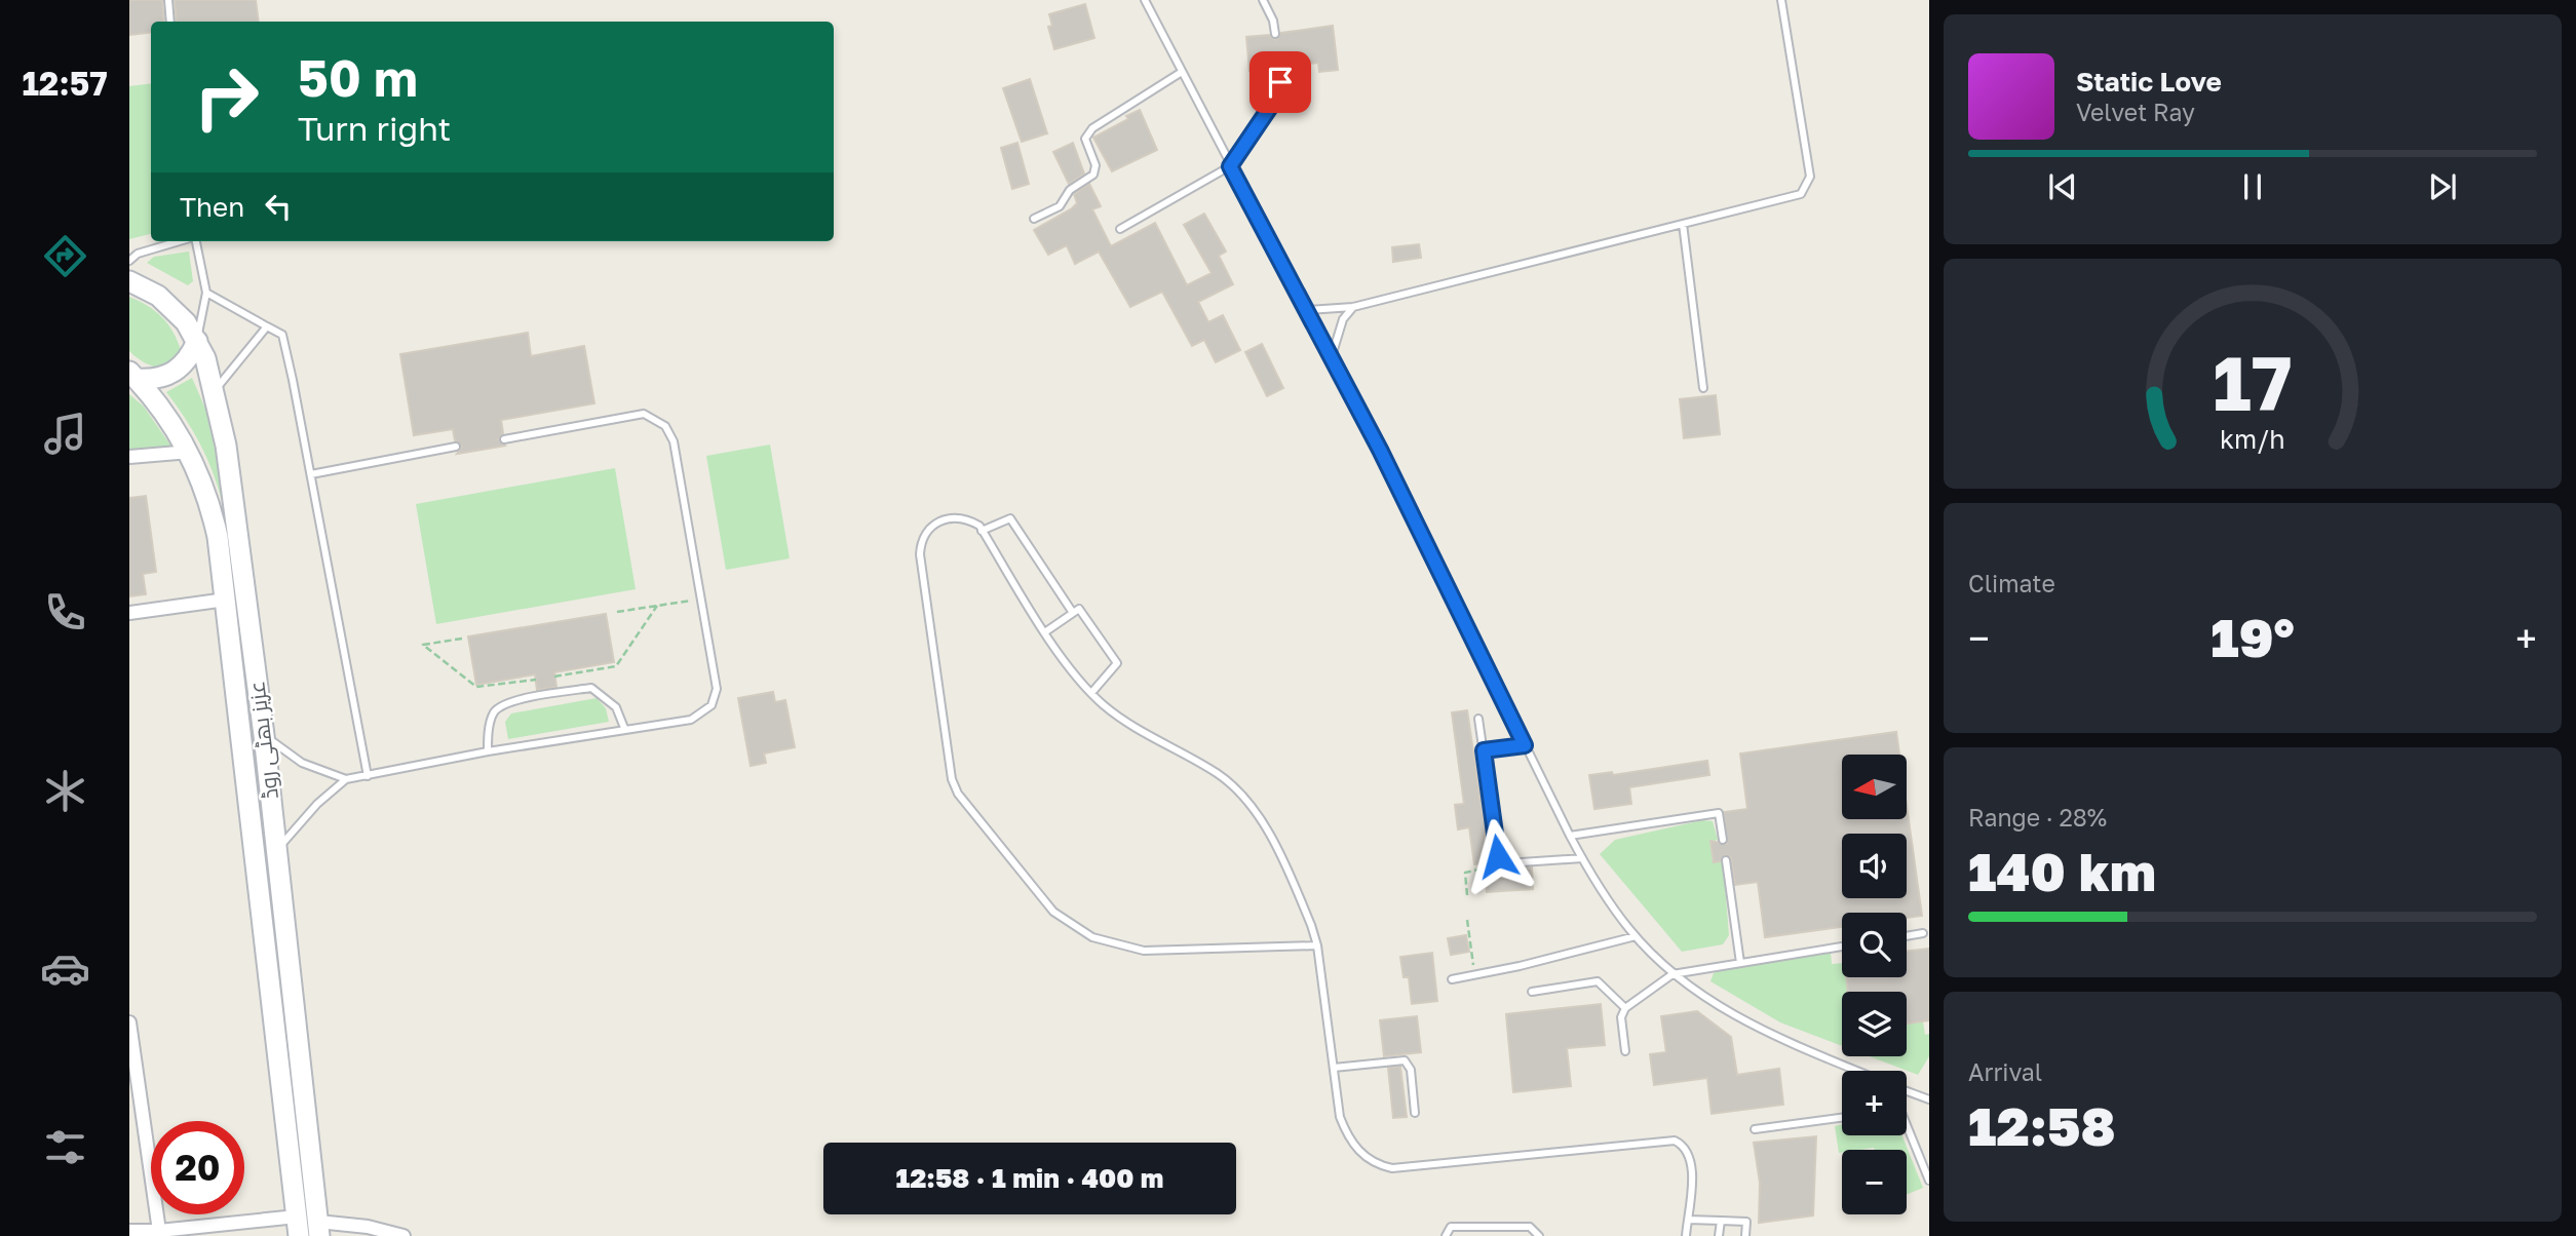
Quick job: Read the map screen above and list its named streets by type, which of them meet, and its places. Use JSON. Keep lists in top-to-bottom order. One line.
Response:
{"streets":{"main road":["عزیز بھٹی روڈ"]},"north":"left","page":{"tabs":"12:57","turn":["50 m","Turn right"],"song":["Static Love","Velvet Ray"],"then":"Then","tile":["Climate",["Range · 28%","140 km"],["Arrival","12:58"]],"heat":["−","19°","+"],"map_buttons":["+","−"],"limit":"20","trip":"12:58 · 1 min · 400 m","gauge":["17","km/h"]}}
